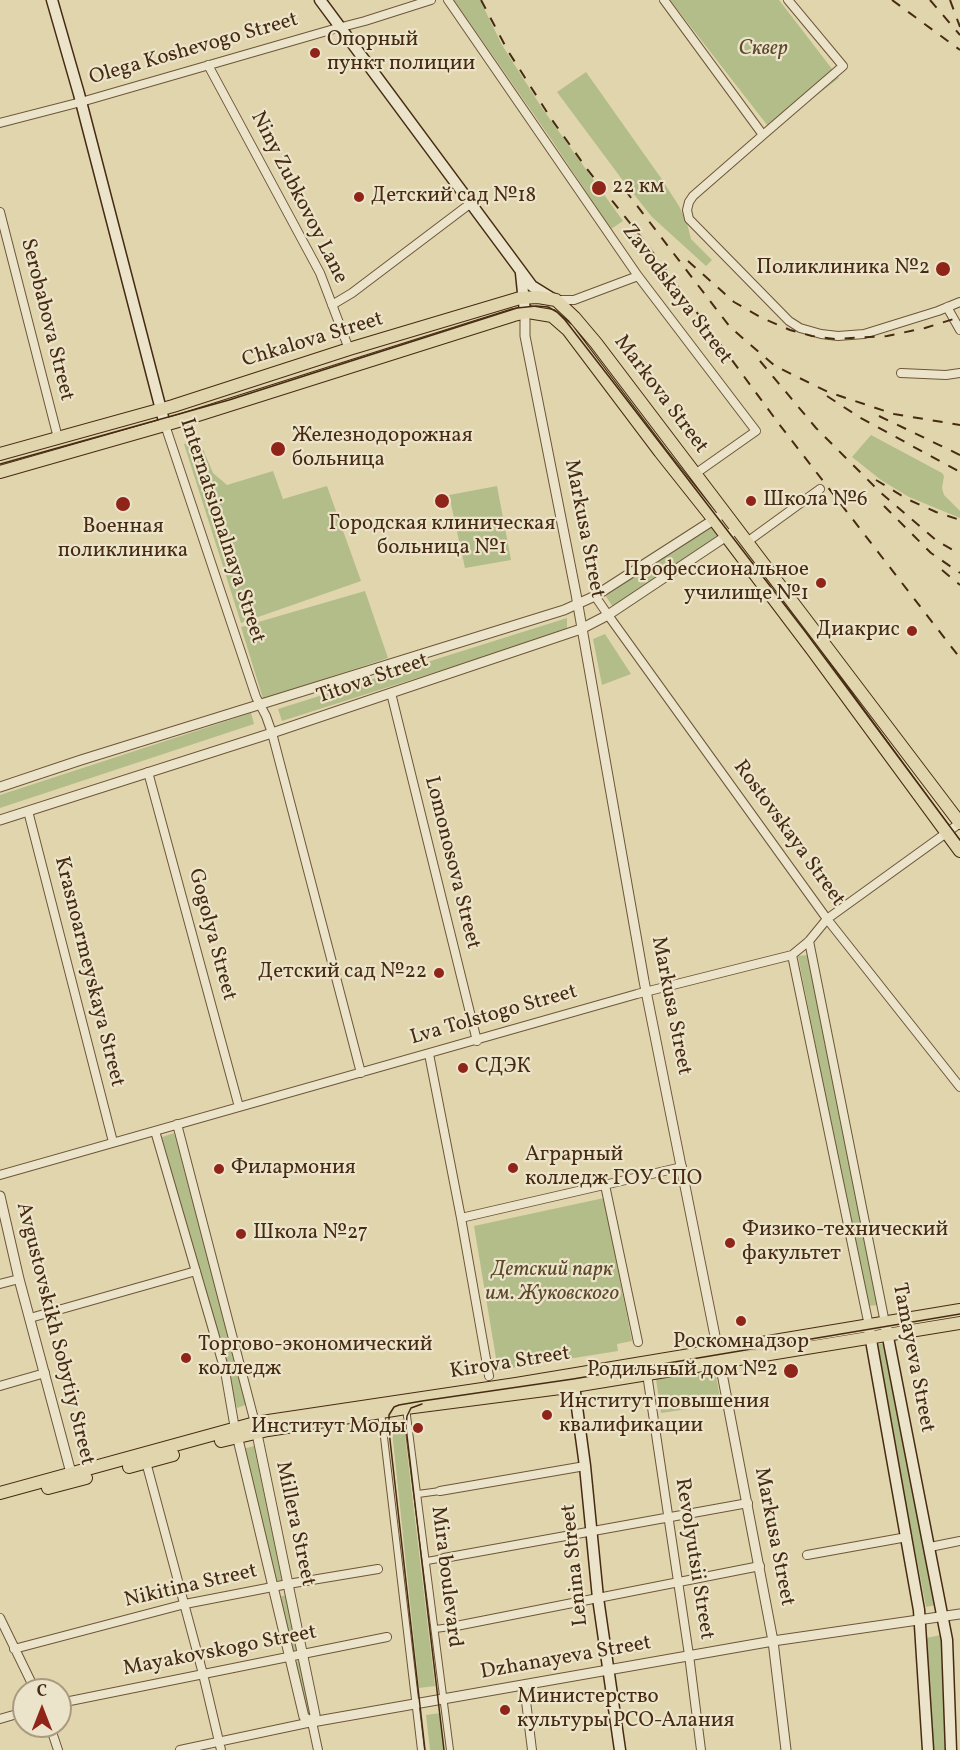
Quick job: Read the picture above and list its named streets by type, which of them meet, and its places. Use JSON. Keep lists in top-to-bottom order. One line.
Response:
{"streets":{"main road":["Chkalova Street","Markova Street","Markusa Street","Internatsionalnaya Street","Tamayeva Street","Kirova Street","Lenina Street"],"street":["Olega Koshevogo Street","Niny Zubkovoy Lane","Zavodskaya Street","Serobabova Street","Titova Street","Rostovskaya Street","Lomonosova Street","Gogolya Street","Krasnoarmeyskaya Street","Lva Tolstogo Street","Avgustovskikh Sobytiy Street","Millera Street","Revolyutsii Street","Mira boulevard","Nikitina Street","Mayakovskogo Street","Dzhanayeva Street"]},"crossings":[["Olega Koshevogo Street","Niny Zubkovoy Lane"],["Olega Koshevogo Street","Markova Street"],["Olega Koshevogo Street","Internatsionalnaya Street"],["Niny Zubkovoy Lane","Chkalova Street"],["Zavodskaya Street","Chkalova Street"],["Zavodskaya Street","Markova Street"],["Serobabova Street","Chkalova Street"],["Chkalova Street","Markova Street"],["Chkalova Street","Markusa Street"],["Chkalova Street","Internatsionalnaya Street"],["Markova Street","Markusa Street"],["Markova Street","Titova Street"],["Markova Street","Lva Tolstogo Street"],["Markusa Street","Titova Street"],["Markusa Street","Lva Tolstogo Street"],["Markusa Street","Kirova Street"],["Markusa Street","Dzhanayeva Street"],["Internatsionalnaya Street","Titova Street"],["Internatsionalnaya Street","Lva Tolstogo Street"],["Titova Street","Rostovskaya Street"],["Titova Street","Lomonosova Street"],["Titova Street","Gogolya Street"],["Titova Street","Krasnoarmeyskaya Street"],["Rostovskaya Street","Lva Tolstogo Street"],["Lomonosova Street","Lva Tolstogo Street"],["Gogolya Street","Lva Tolstogo Street"],["Krasnoarmeyskaya Street","Lva Tolstogo Street"],["Lva Tolstogo Street","Tamayeva Street"],["Lva Tolstogo Street","Millera Street"],["Avgustovskikh Sobytiy Street","Kirova Street"],["Tamayeva Street","Kirova Street"],["Tamayeva Street","Dzhanayeva Street"],["Kirova Street","Millera Street"],["Kirova Street","Revolyutsii Street"],["Kirova Street","Lenina Street"],["Kirova Street","Mira boulevard"],["Millera Street","Nikitina Street"],["Millera Street","Mayakovskogo Street"],["Millera Street","Dzhanayeva Street"],["Revolyutsii Street","Dzhanayeva Street"],["Lenina Street","Dzhanayeva Street"],["Mira boulevard","Dzhanayeva Street"]],"parks":["Сквер","Детский парк им. Жуковского"],"places":["Опорный пункт полиции","22 км","Детский сад №18","Поликлиника №2","Железнодорожная больница","Городская клиническая больница №1","Школа №6","Военная поликлиника","Профессиональное училище №1","Диакрис","Детский сад №22","СДЭК","Аграрный колледж ГОУ СПО","Филармония","Школа №27","Физико-технический факультет","Роскомнадзор","Торгово-экономический колледж","Родильный дом №2","Институт повышения квалификации","Институт Моды","Министерство культуры РСО-Алания"],"north":"top"}
